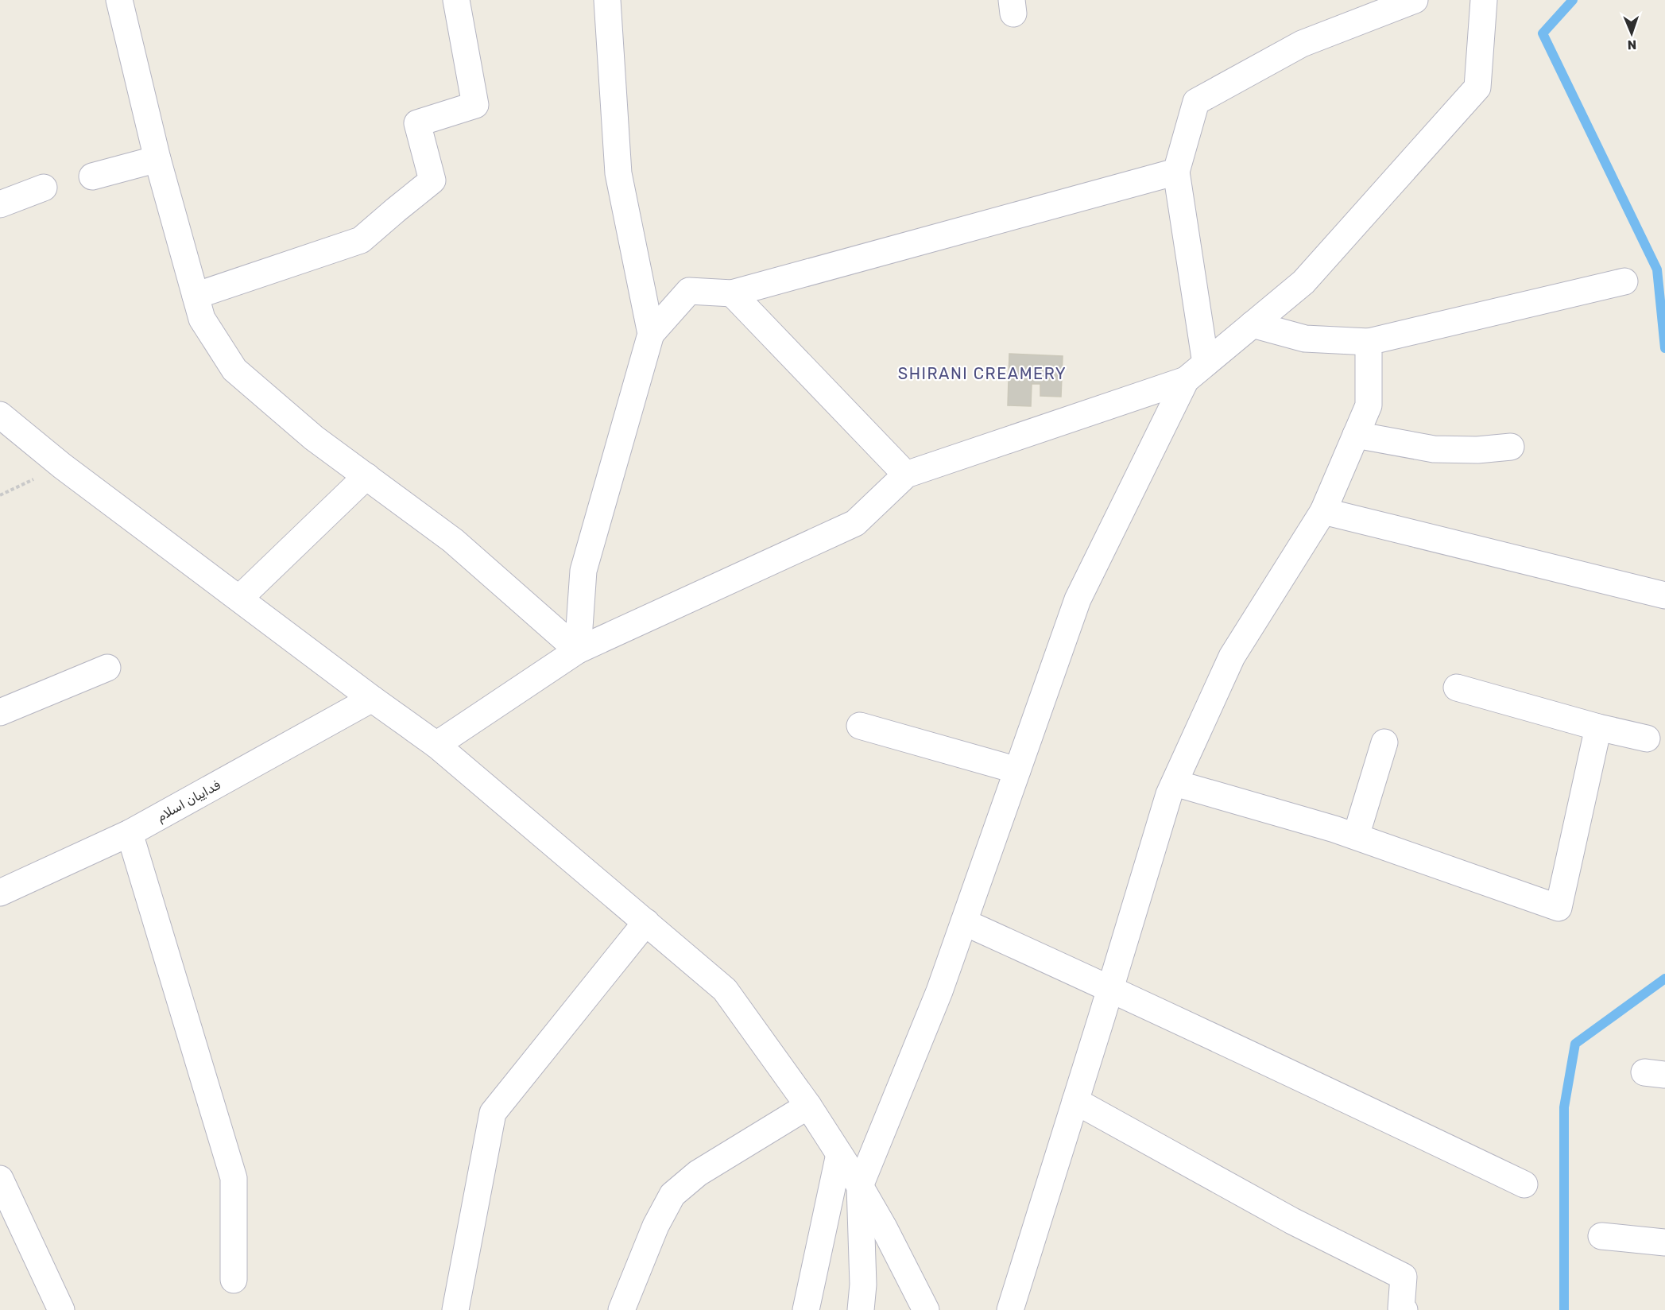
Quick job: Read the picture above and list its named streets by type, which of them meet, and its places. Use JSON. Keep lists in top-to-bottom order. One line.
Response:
{"streets":{"street":["فداییان اسلام"]},"districts":["SHIRANI CREAMERY"],"north":"bottom"}
